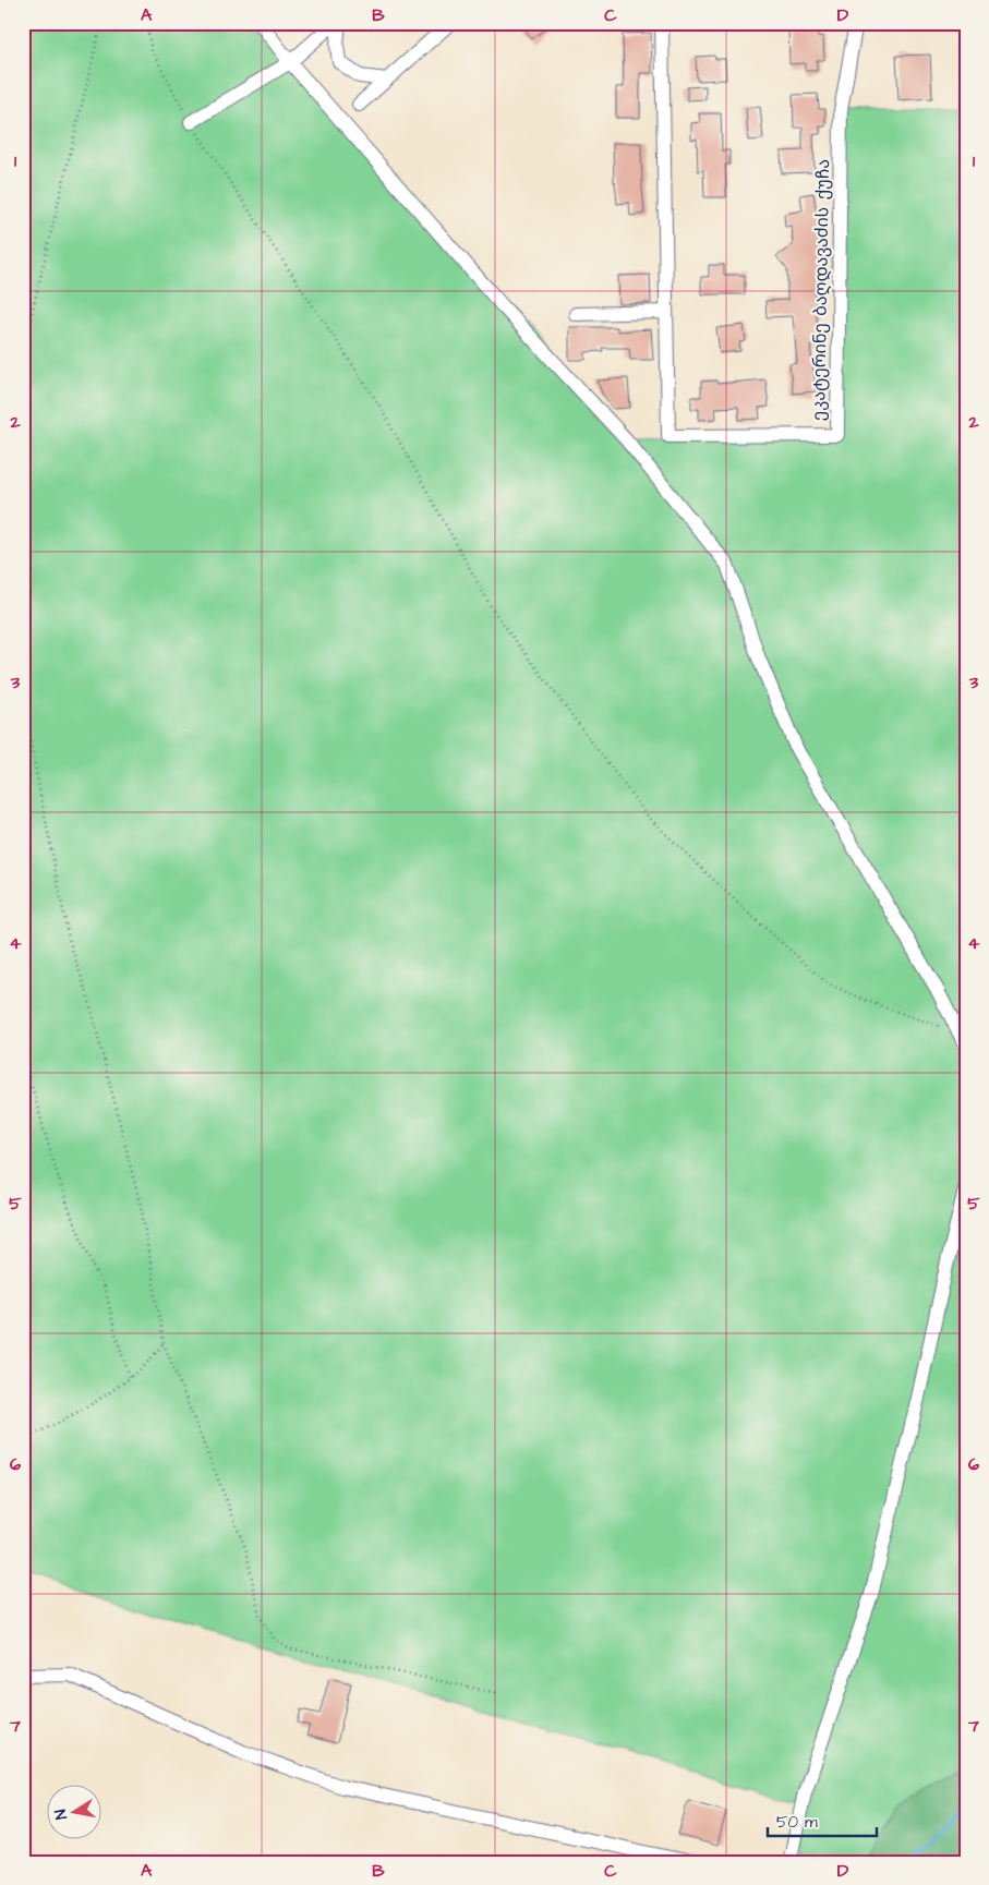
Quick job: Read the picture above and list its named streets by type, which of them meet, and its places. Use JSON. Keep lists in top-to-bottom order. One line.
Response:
{"streets":{"street":["ეკატერინე ბაღდავაძის ქუჩა"]},"scale_bar":"50 m","north":"left","grid":{"columns":["A","B","C","D"],"rows":["1","2","3","4","5","6","7"]}}
